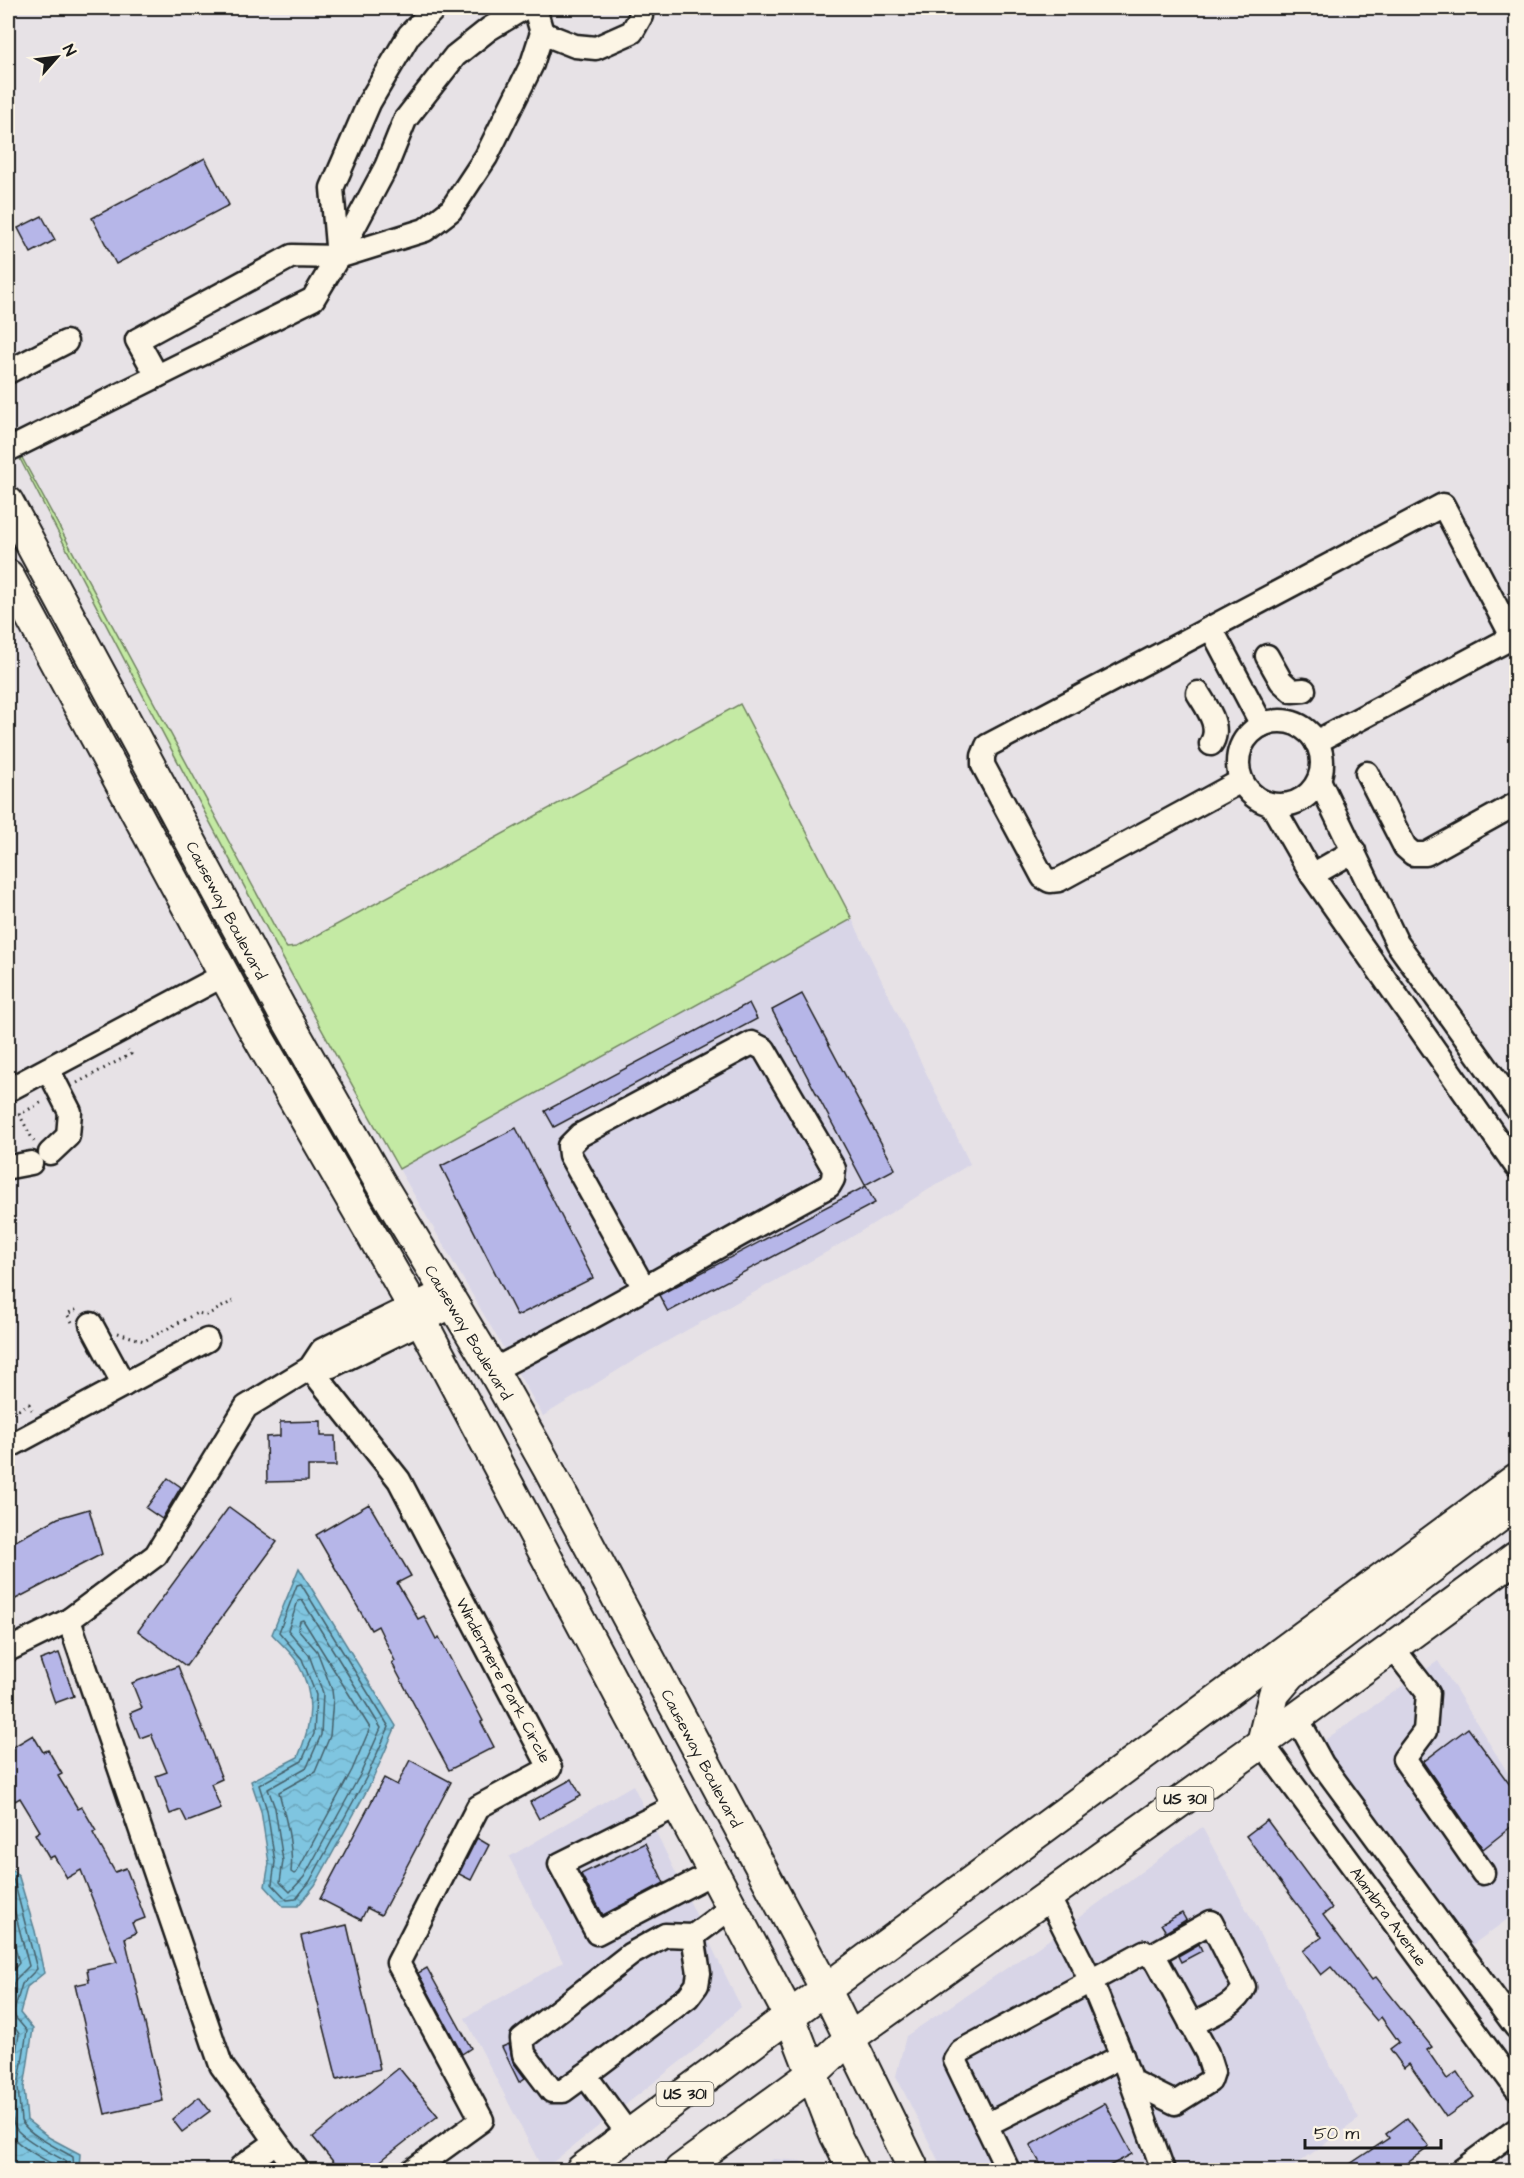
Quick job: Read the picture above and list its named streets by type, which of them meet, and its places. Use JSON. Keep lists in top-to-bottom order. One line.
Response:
{"streets":{"main road":["Causeway Boulevard","US 301"],"street":["Windermere Park Circle","Alambra Avenue"]},"crossings":[["Causeway Boulevard","US 301"],["US 301","Alambra Avenue"]],"scale_bar":"50 m","north":"top right"}
